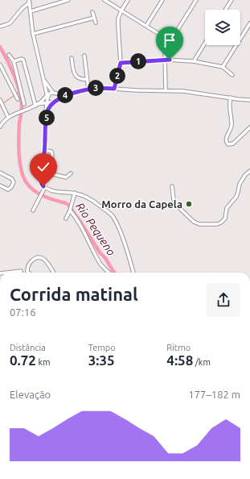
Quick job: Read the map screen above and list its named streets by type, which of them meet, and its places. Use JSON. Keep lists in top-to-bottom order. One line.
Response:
{"water":["Rio Pequeno"],"places":["Morro da Capela"],"page":{"pins":["1","2","3","4","5"],"heading":["Corrida matinal","07:16"],"stats":[["Distância","0.72 km"],["Tempo","3:35"],["Ritmo","4:58 /km"]],"chart":["Elevação","177–182 m"]}}
